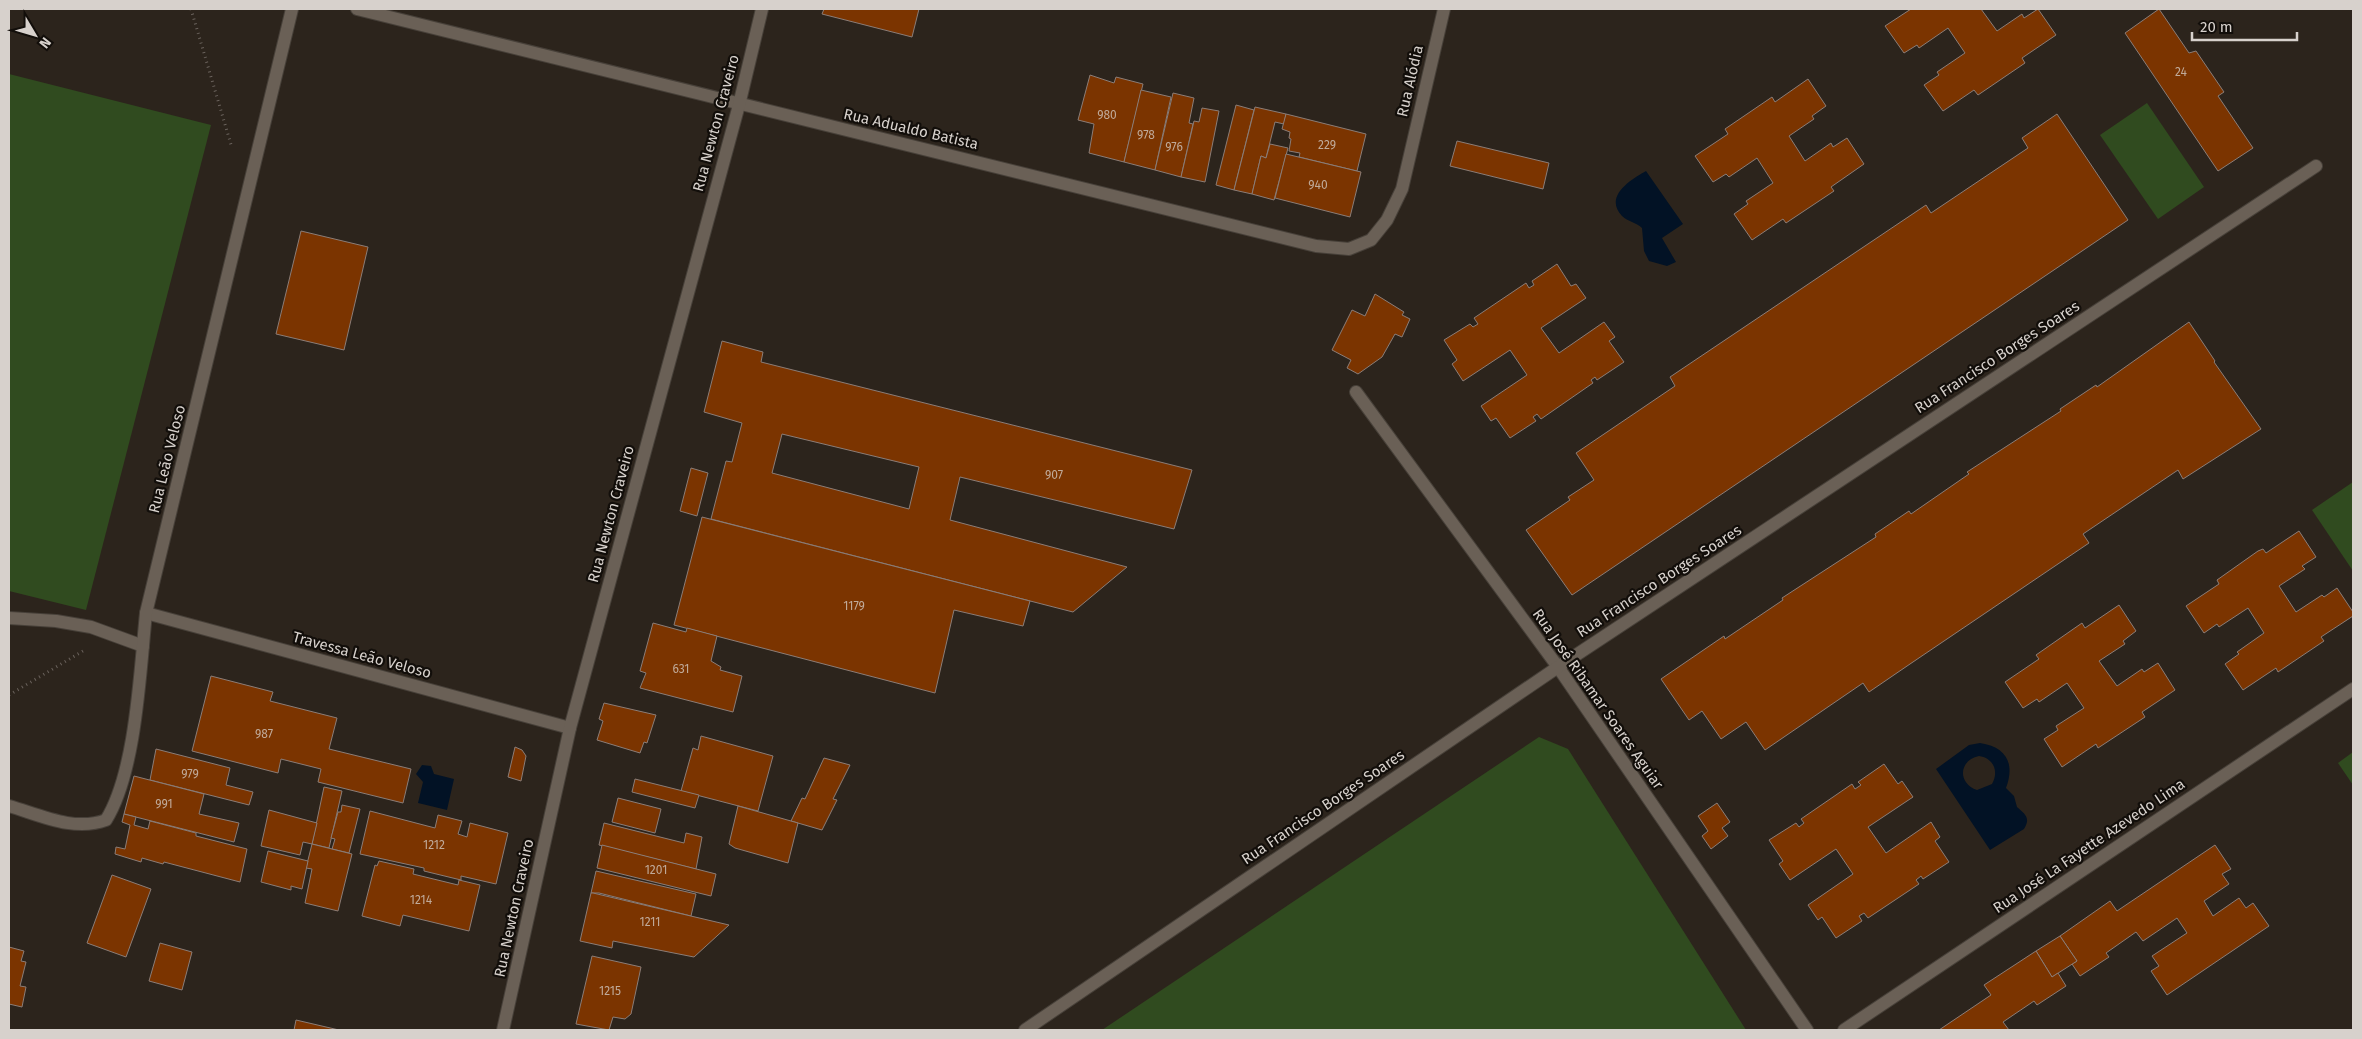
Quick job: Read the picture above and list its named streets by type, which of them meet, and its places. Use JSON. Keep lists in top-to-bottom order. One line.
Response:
{"streets":{"street":["Rua Alódia","Rua Newton Craveiro","Rua Adualdo Batista","Rua Francisco Borges Soares","Rua Leão Veloso","Travessa Leão Veloso","Rua José Ribamar Soares Aguiar","Rua José La Fayette Azevedo Lima"]},"crossings":[["Rua Alódia","Rua Adualdo Batista"],["Rua Newton Craveiro","Rua Adualdo Batista"],["Rua Newton Craveiro","Travessa Leão Veloso"],["Rua Francisco Borges Soares","Rua José Ribamar Soares Aguiar"],["Rua Leão Veloso","Travessa Leão Veloso"]],"house_numbers":["24","980","978","229","976","940","907","1179","631","987","979","991","1212","1201","1214","1211","1215"],"scale_bar":"20 m","north":"bottom right"}
